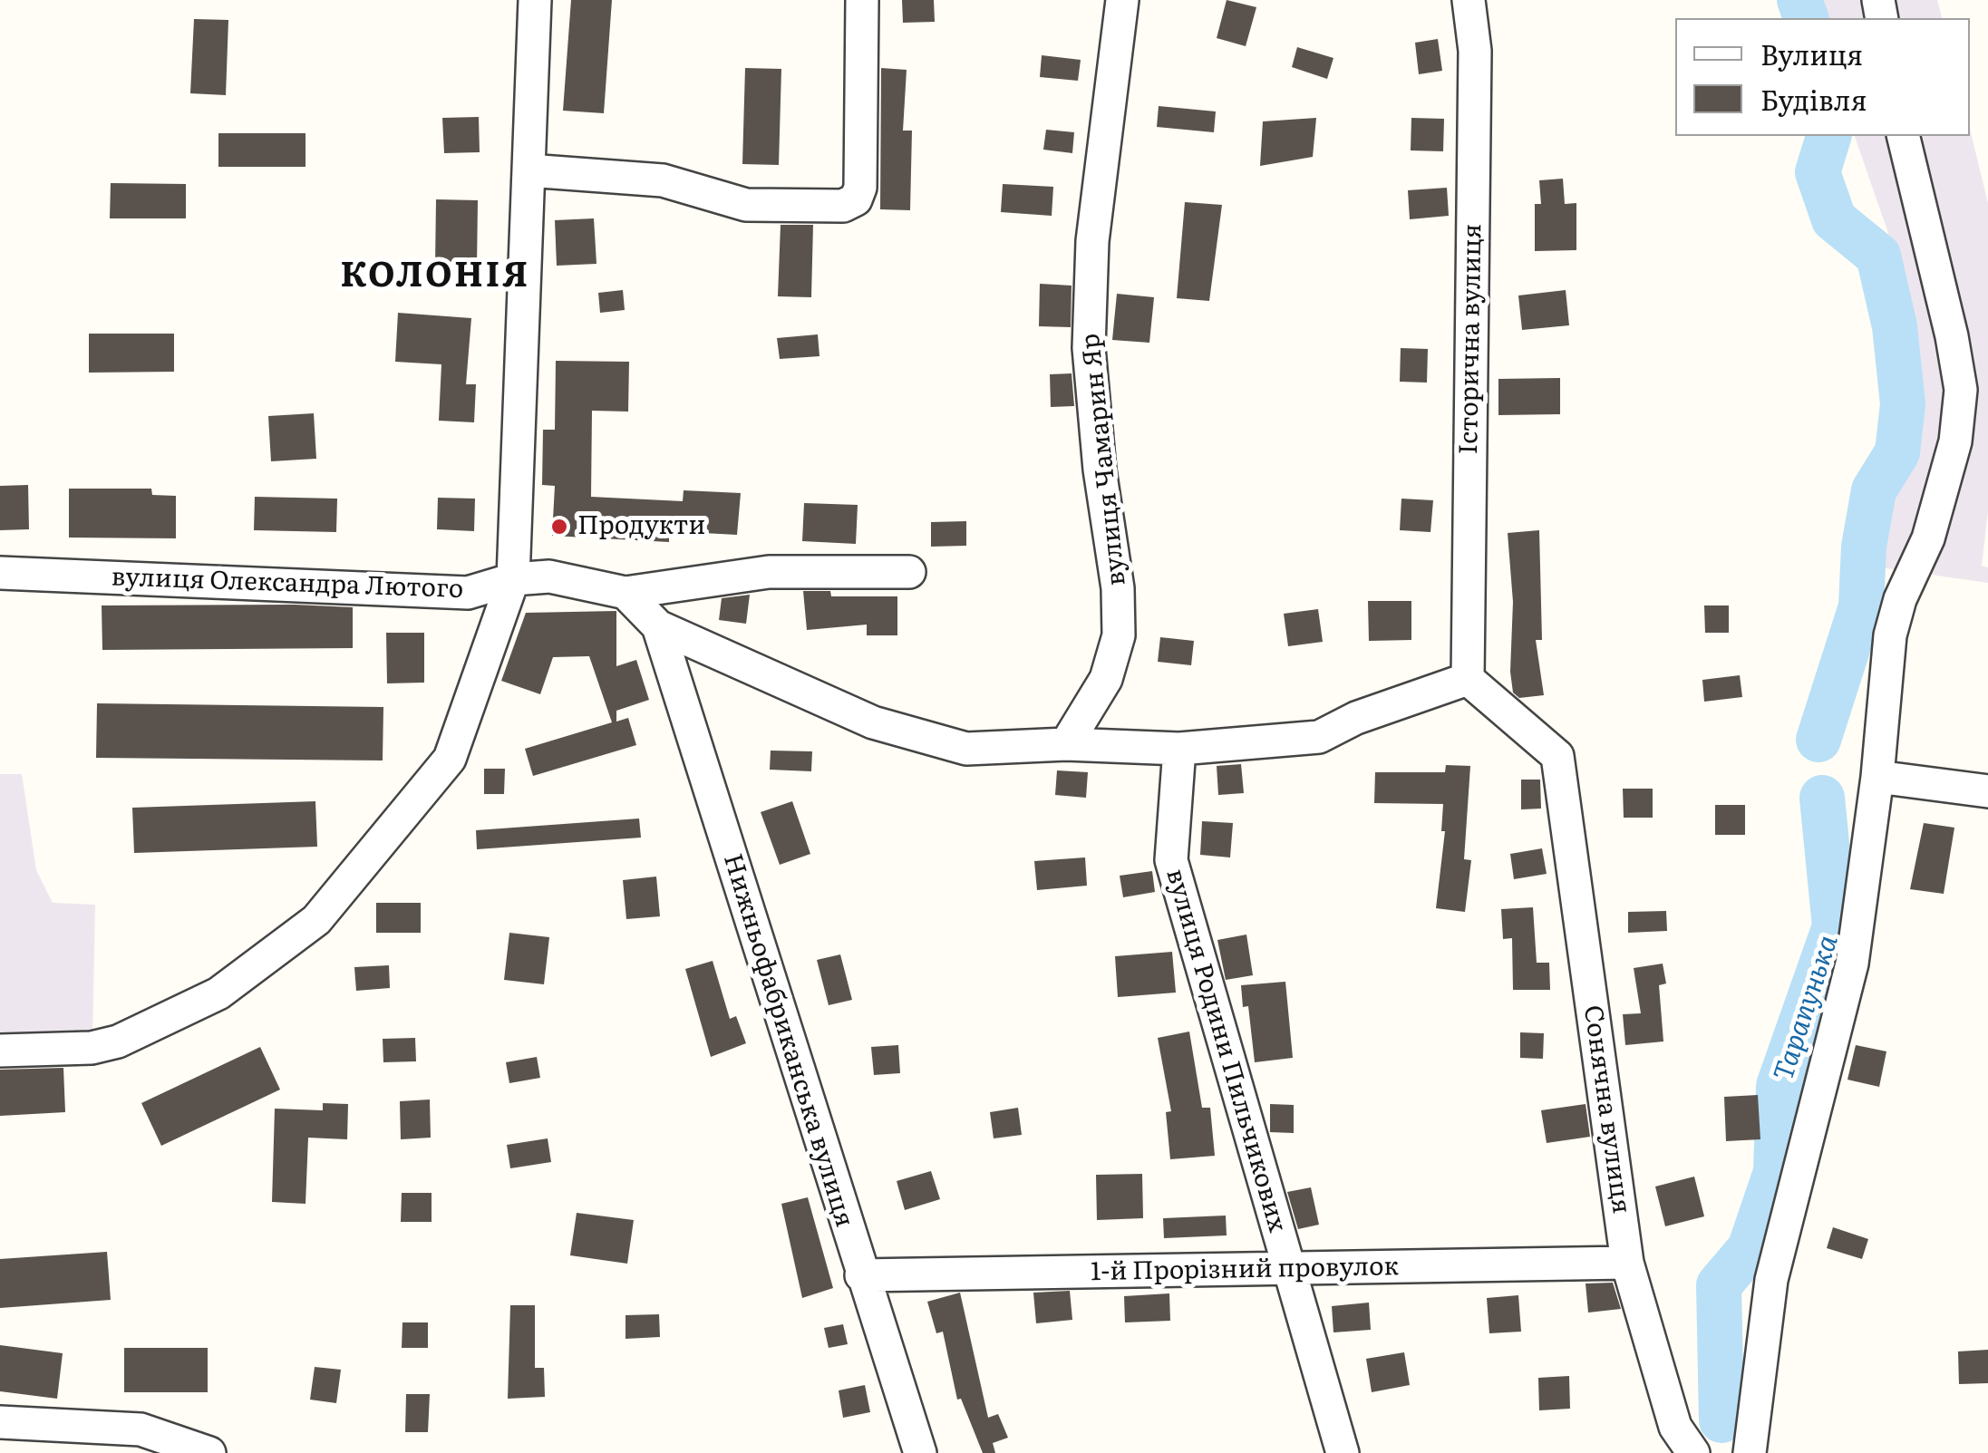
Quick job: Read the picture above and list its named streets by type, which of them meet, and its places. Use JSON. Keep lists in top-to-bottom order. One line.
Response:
{"streets":{"street":["Історична вулиця","вулиця Чамарин Яр","вулиця Олександра Лютого","Нижньофабриканська вулиця","вулиця Родини Пильчикових","Сонячна вулиця","1-й Прорізний провулок"]},"crossings":[["Історична вулиця","Сонячна вулиця"],["Нижньофабриканська вулиця","1-й Прорізний провулок"],["вулиця Родини Пильчикових","1-й Прорізний провулок"],["Сонячна вулиця","1-й Прорізний провулок"]],"districts":["КОЛОНІЯ"],"water":["Тарапунька"],"places":["Продукти"],"legend":["Вулиця","Будівля"]}
